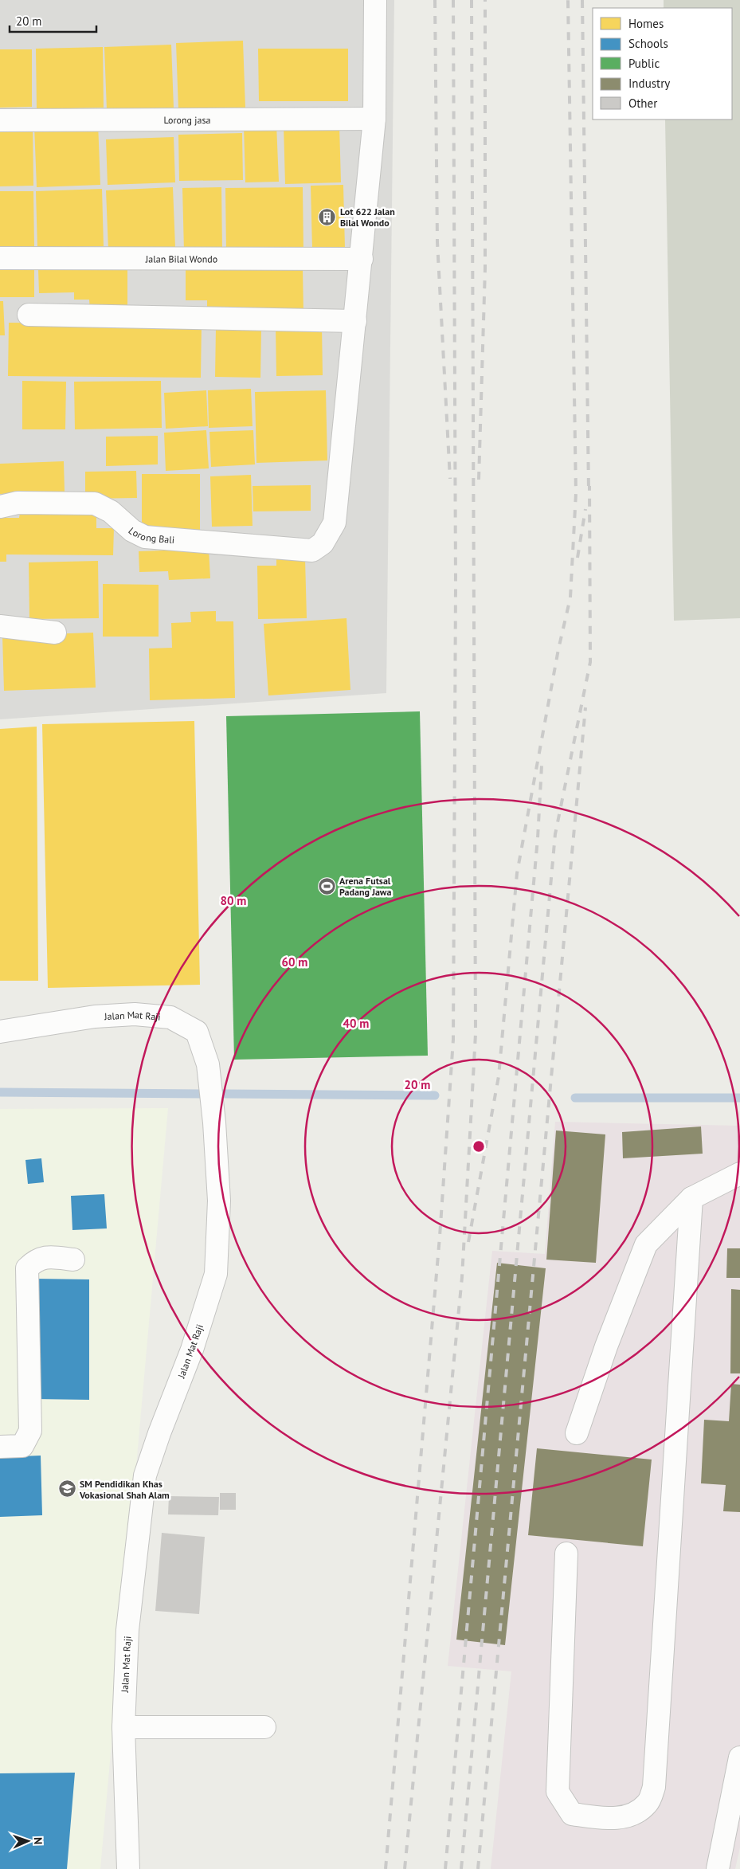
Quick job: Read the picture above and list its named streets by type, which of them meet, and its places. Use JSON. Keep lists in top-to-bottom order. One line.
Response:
{"streets":{"street":["Lorong jasa","Jalan Bilal Wondo","Lorong Bali","Jalan Mat Raji"]},"places":{"building":["Lot 622 Jalan Bilal Wondo"],"sports":["Arena Futsal Padang Jawa"],"school or university":["SM Pendidikan Khas Vokasional Shah Alam"]},"legend":["Homes","Schools","Public","Industry","Other"],"scale_bar":"20 m","north":"right","rings":["80 m","60 m","40 m","20 m"]}
